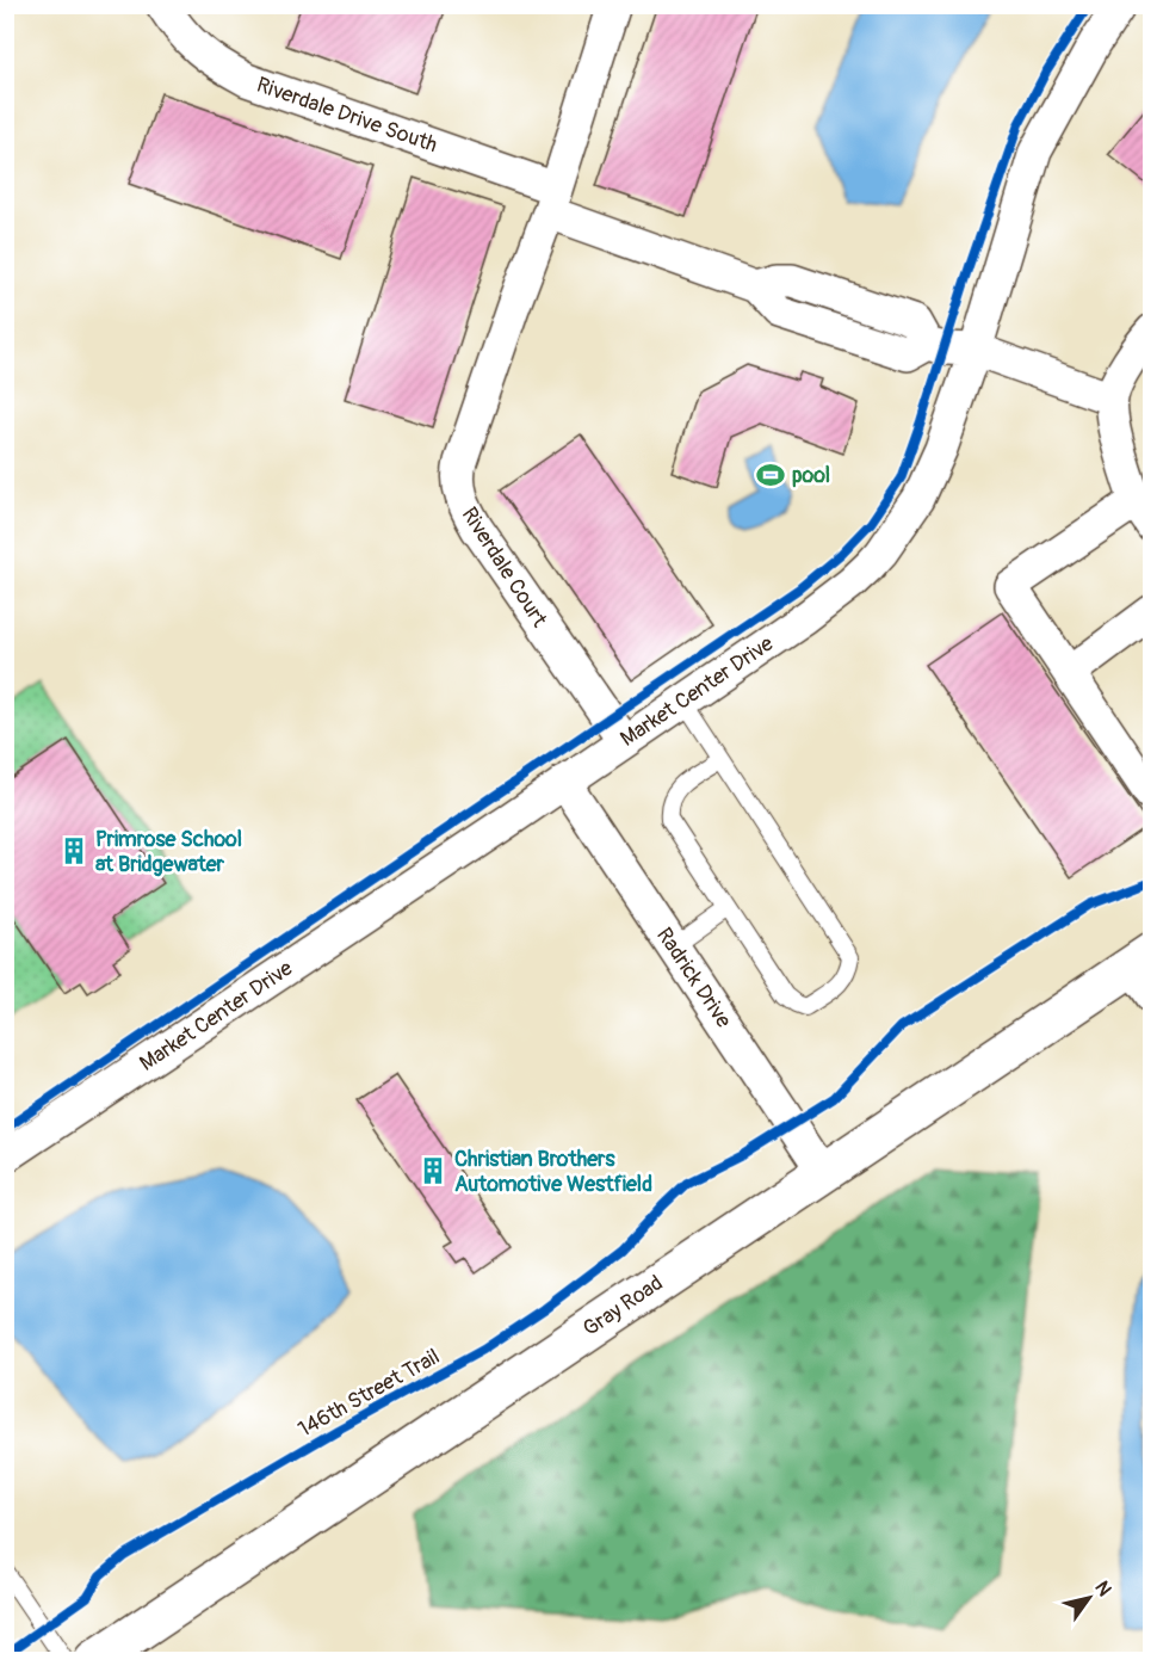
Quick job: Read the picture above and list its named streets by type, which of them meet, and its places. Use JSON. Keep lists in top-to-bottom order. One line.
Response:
{"streets":{"street":["Riverdale Drive South","Riverdale Court","Market Center Drive","Radrick Drive","Gray Road"],"cycle path":["146th Street Trail"]},"crossings":[["Riverdale Drive South","Riverdale Court"],["Riverdale Drive South","Market Center Drive"],["Riverdale Court","Market Center Drive"],["Market Center Drive","Radrick Drive"],["Radrick Drive","Gray Road"]],"places":{"sports":["pool"],"building":["Primrose School at Bridgewater","Christian Brothers Automotive Westfield"]},"north":"top right"}
